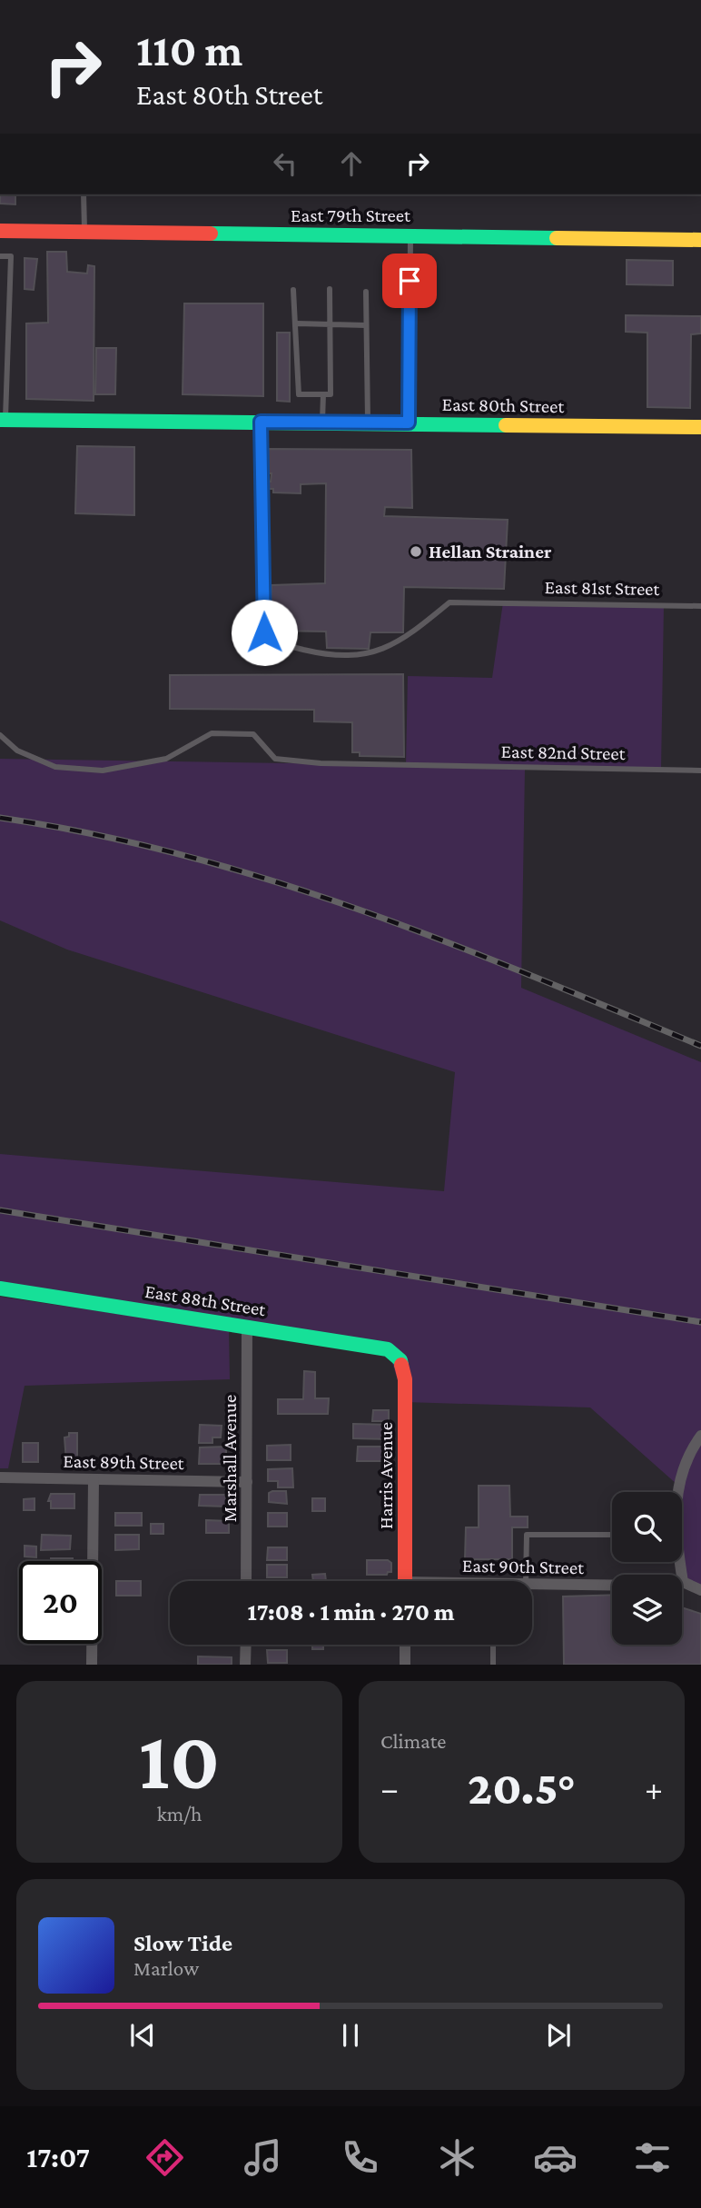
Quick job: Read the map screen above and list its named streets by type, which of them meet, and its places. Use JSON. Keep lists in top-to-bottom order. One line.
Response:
{"streets":{"street":["East 79th Street","East 80th Street","East 88th Street","Marshall Avenue","East 89th Street","Harris Avenue","East 90th Street"],"lane":["East 81st Street","East 82nd Street"]},"crossings":[["East 80th Street","East 81st Street"],["East 88th Street","Marshall Avenue"],["East 88th Street","Harris Avenue"],["Marshall Avenue","East 89th Street"]],"places":["Hellan Strainer"],"page":{"turn":["110 m","East 80th Street"],"limit":"20","trip":"17:08 · 1 min · 270 m","tile":[["10","km/h"],"Climate"],"heat":["−","20.5°","+"],"song":["Slow Tide","Marlow"],"tabs":"17:07"}}
